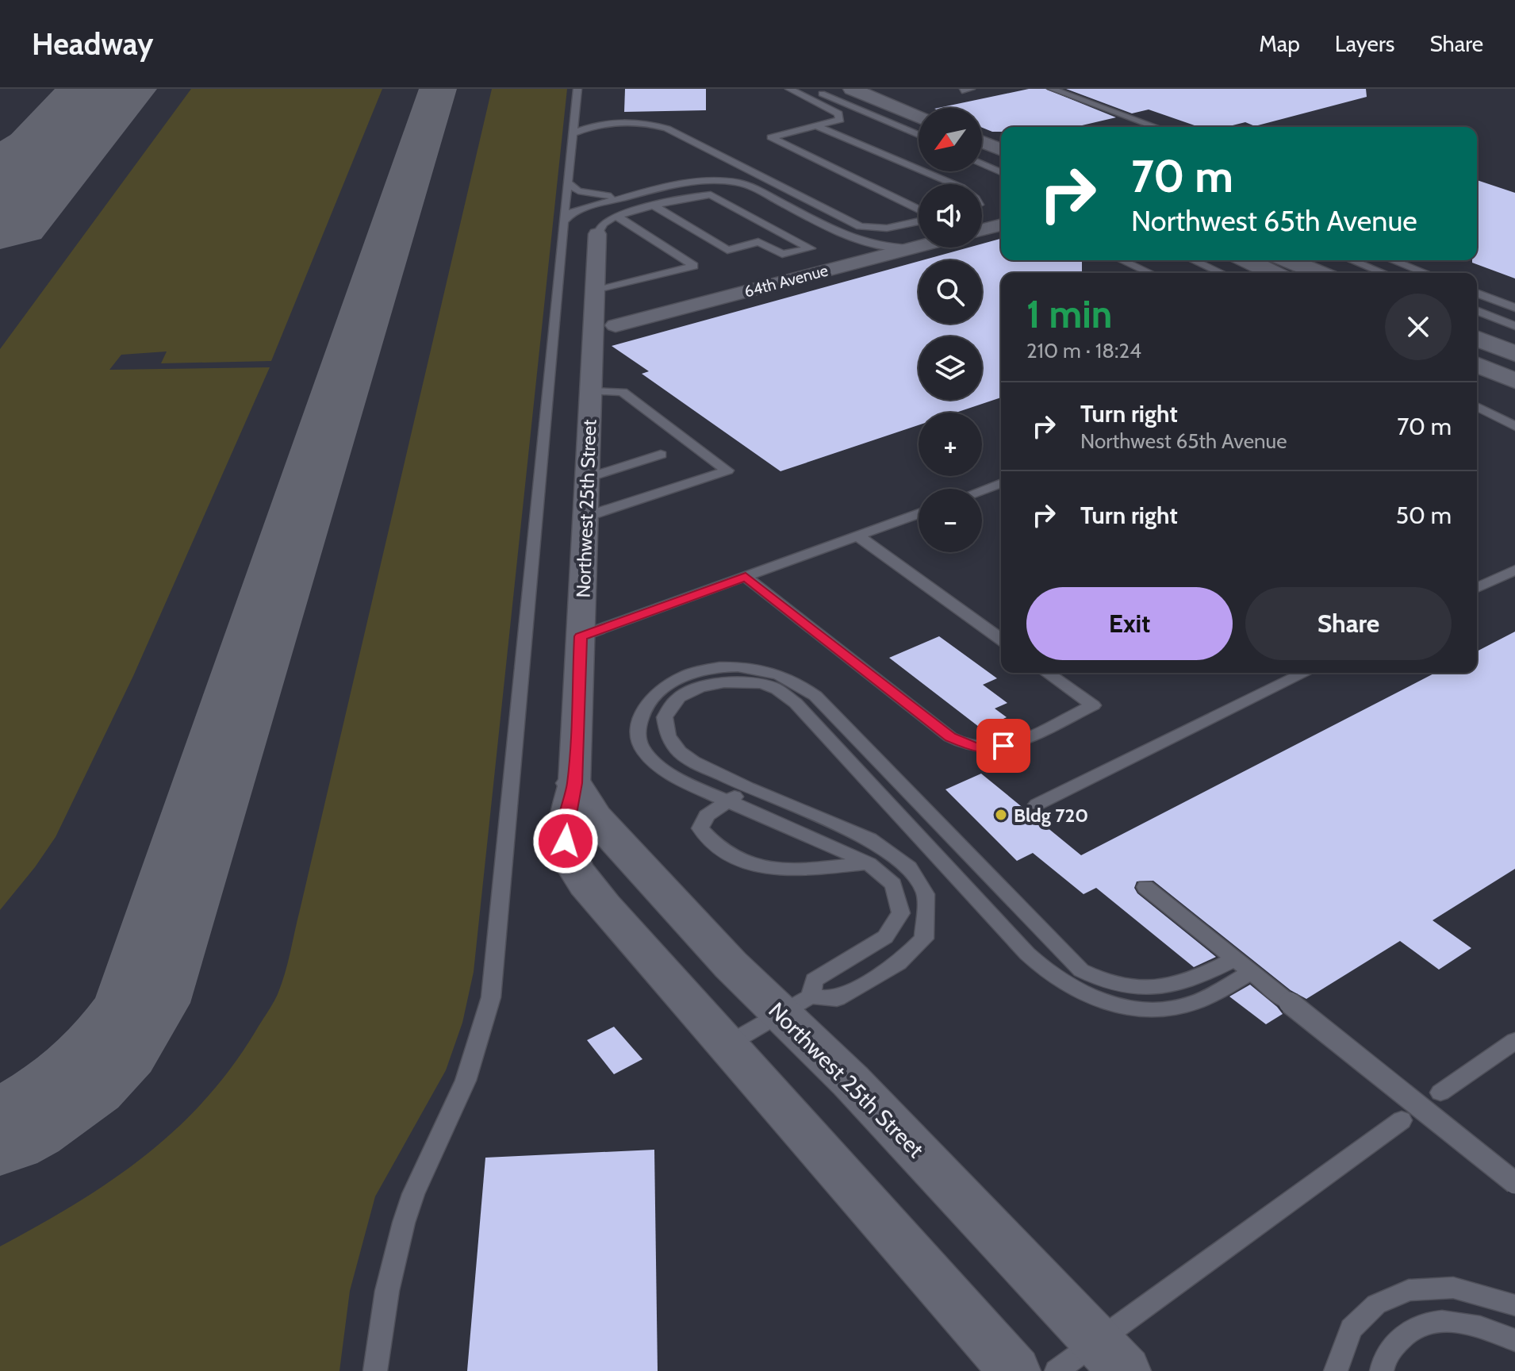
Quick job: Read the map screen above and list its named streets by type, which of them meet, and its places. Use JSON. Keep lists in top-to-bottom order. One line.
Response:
{"streets":{"street":["64th Avenue","Northwest 25th Street"]},"places":["Bldg 720"],"north":"bottom left","page":{"header":"Headway","nav":["Map","Layers","Share"],"map_buttons":["+","−"],"turn":["70 m","Northwest 65th Avenue"],"heading":["1 min","210 m · 18:24"],"list":[{"name":"Turn right","note":"Northwest 65th Avenue","value":"70 m"},{"name":"Turn right","value":"50 m"}],"buttons":["Exit","Share"]}}
